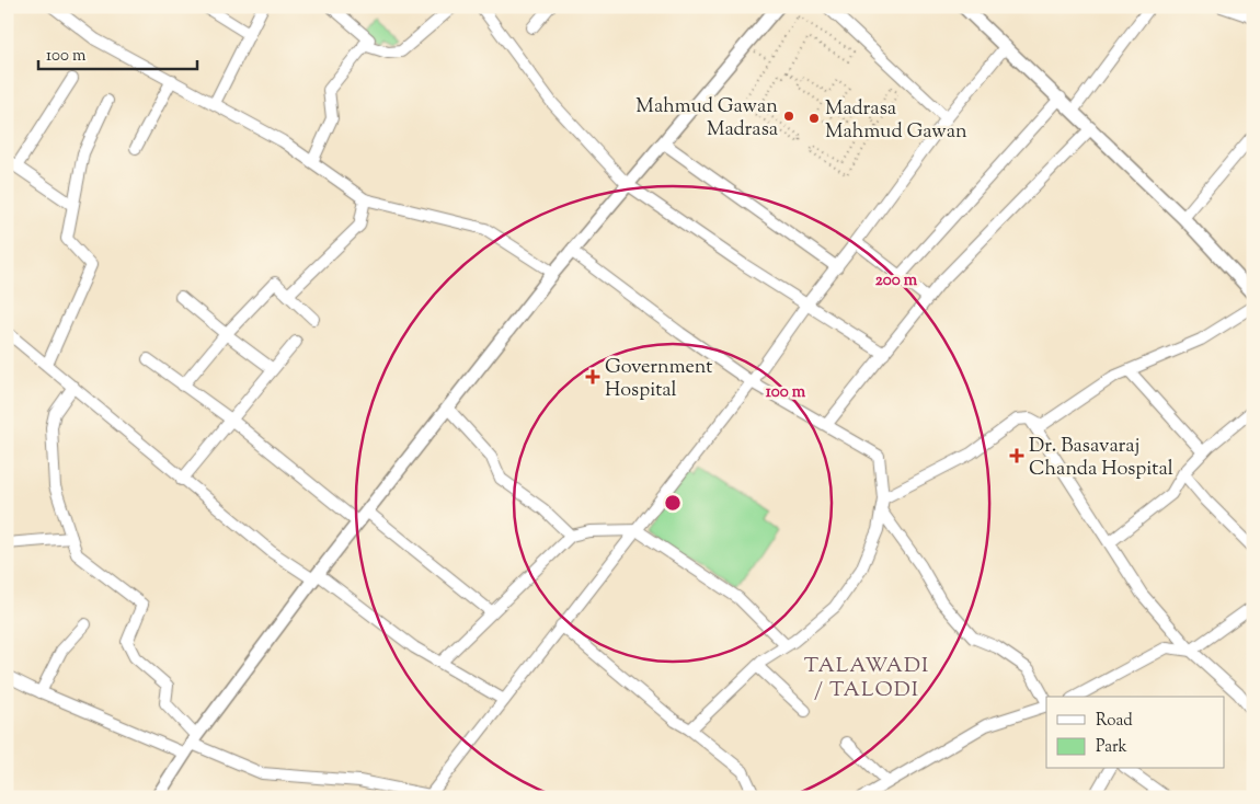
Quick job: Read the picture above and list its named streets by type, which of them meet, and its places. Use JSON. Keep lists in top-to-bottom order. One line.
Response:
{"districts":["TALAWADI / TALODI"],"places":{"other":["Mahmud Gawan Madrasa","Madrasa Mahmud Gawan"],"health":["Government Hospital","Dr. Basavaraj Chanda Hospital"]},"legend":["Road","Park"],"scale_bar":"100 m","rings":["200 m","100 m"]}
